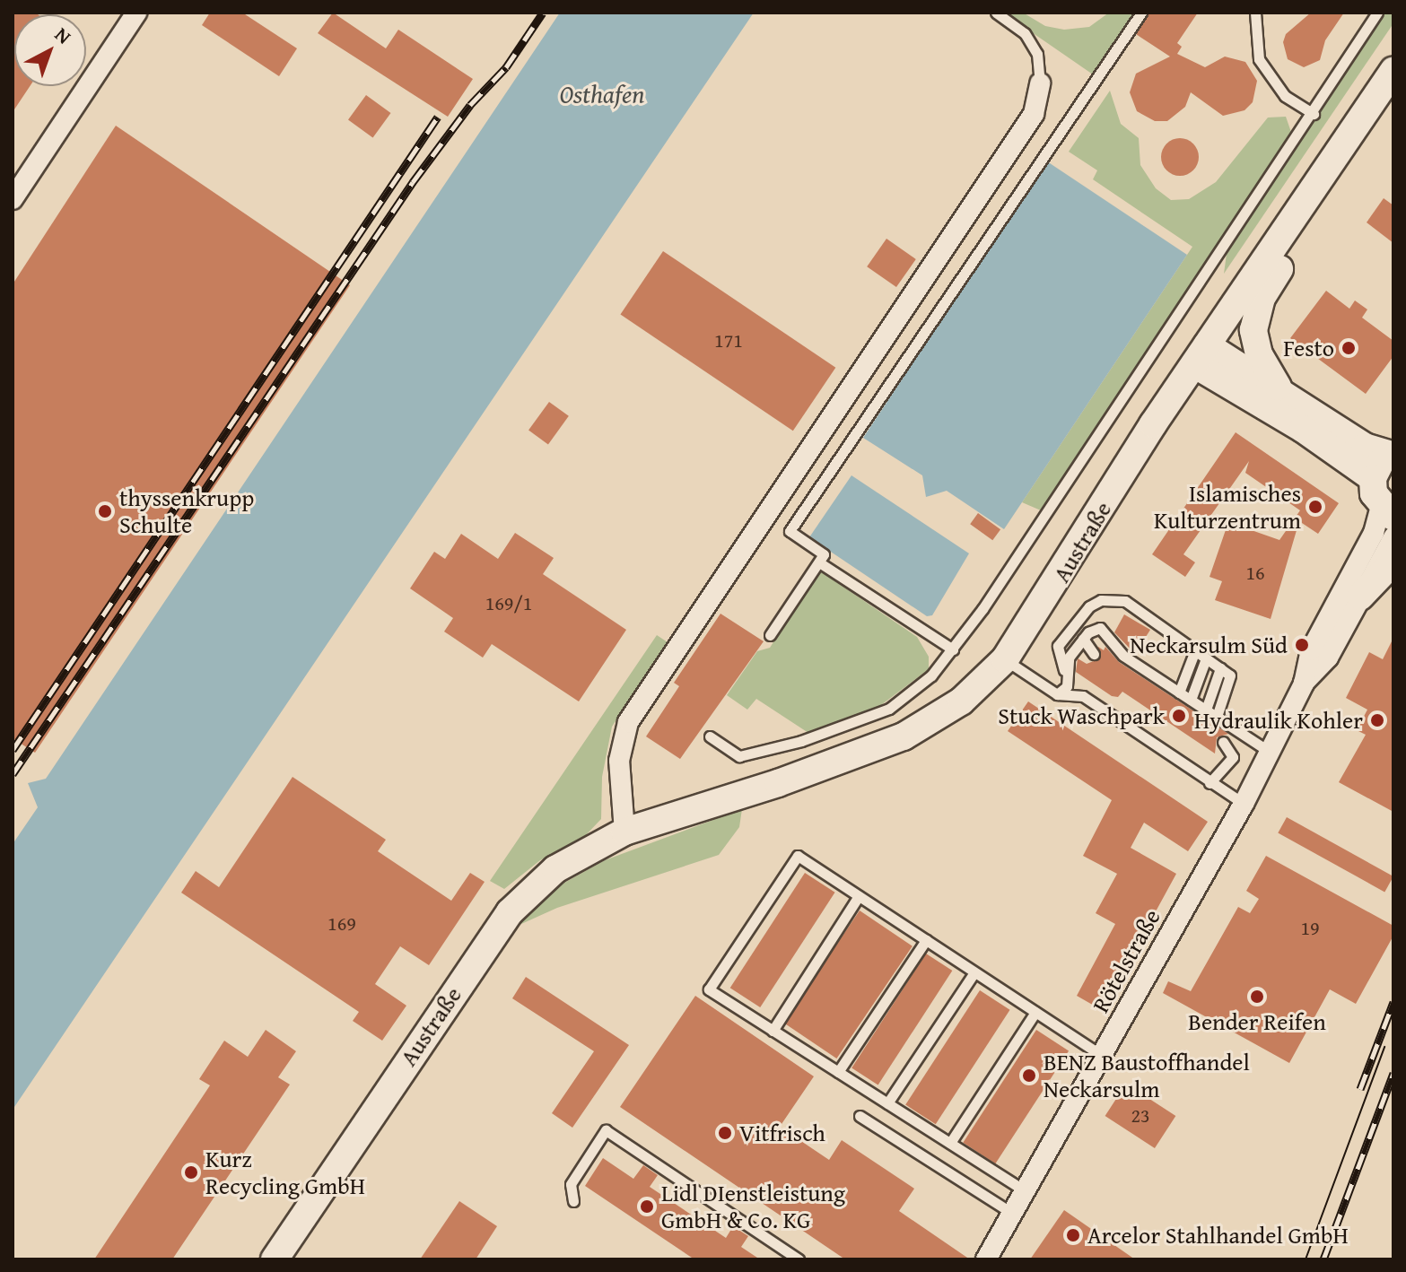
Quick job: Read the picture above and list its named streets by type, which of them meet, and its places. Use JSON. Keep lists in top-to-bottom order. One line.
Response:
{"streets":{"main road":["Austraße"],"street":["Rötelstraße"]},"water":["Osthafen"],"places":["Festo","Islamisches Kulturzentrum","thyssenkrupp Schulte","Neckarsulm Süd","Stuck Waschpark","Hydraulik Kohler","Bender Reifen","BENZ Baustoffhandel Neckarsulm","Vitfrisch","Kurz Recycling GmbH","Lidl DIenstleistung GmbH & Co. KG","Arcelor Stahlhandel GmbH"],"house_numbers":["171","16","169/1","169","19","23"],"north":"top right"}
